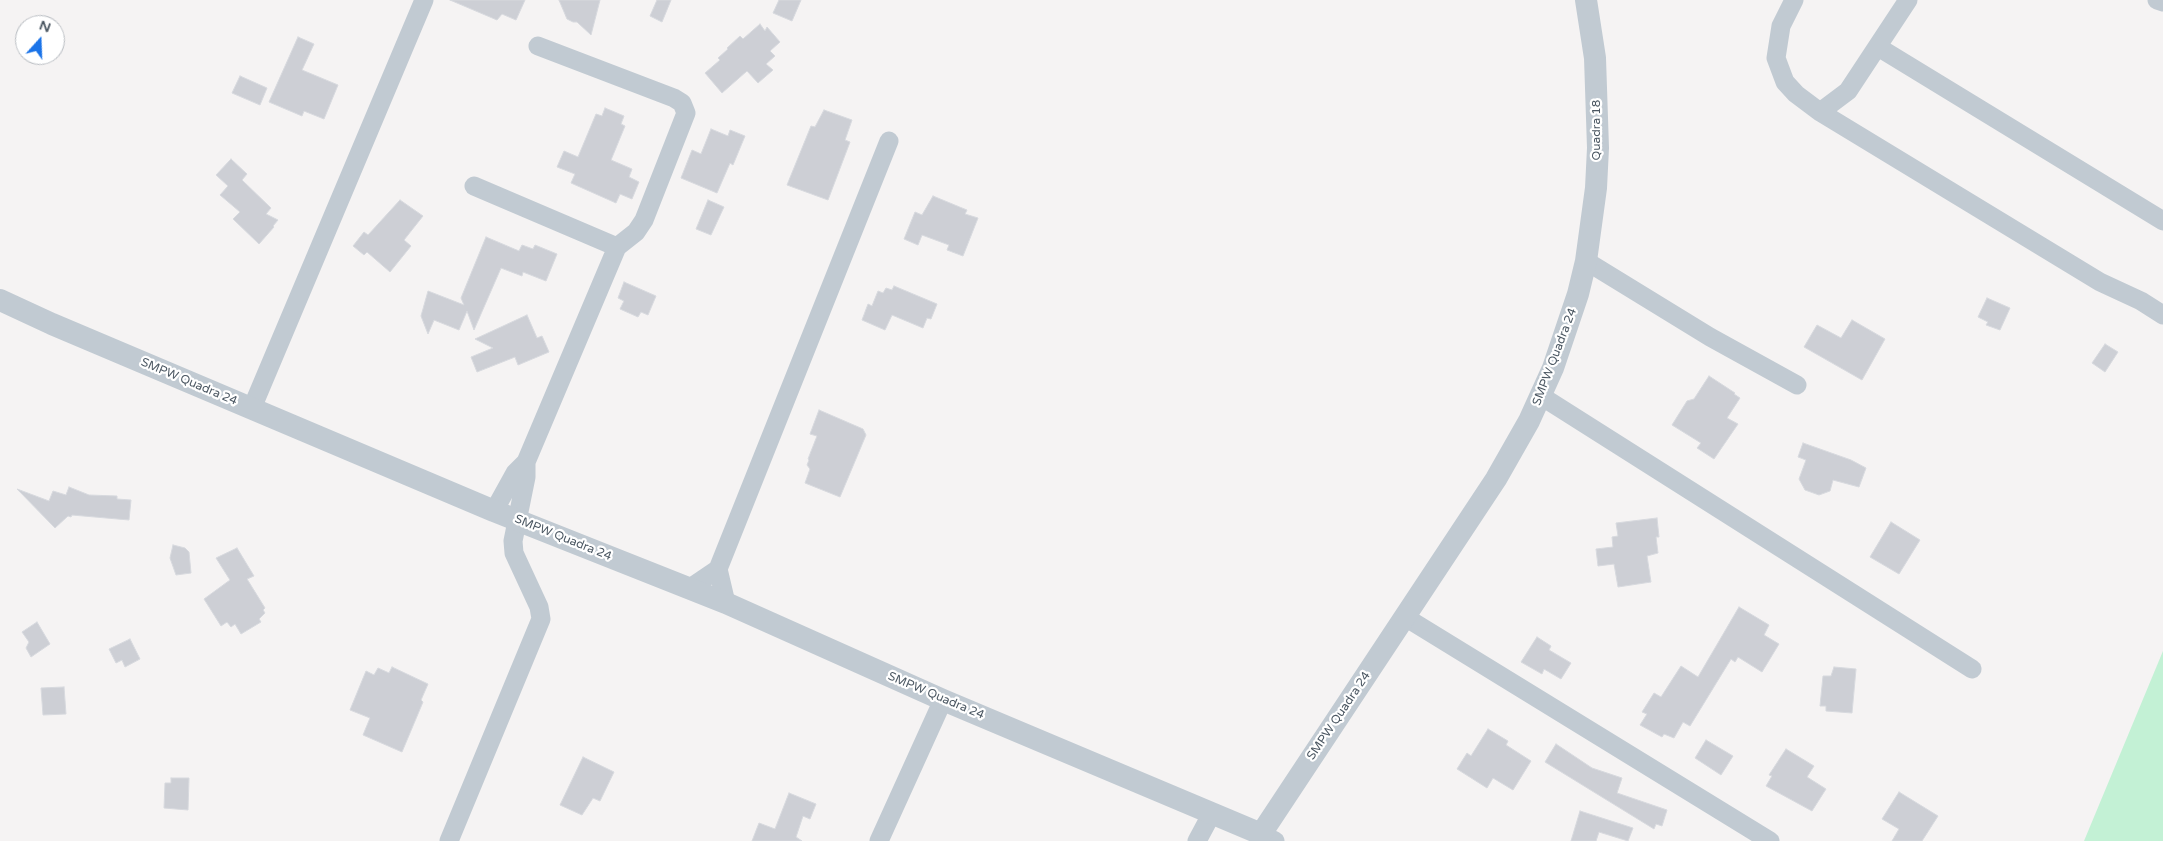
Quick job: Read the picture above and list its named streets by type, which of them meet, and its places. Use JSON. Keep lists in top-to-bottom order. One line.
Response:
{"streets":{"street":["Quadra 18","SMPW Quadra 24"]},"crossings":[["Quadra 18","SMPW Quadra 24"]],"north":"top"}
